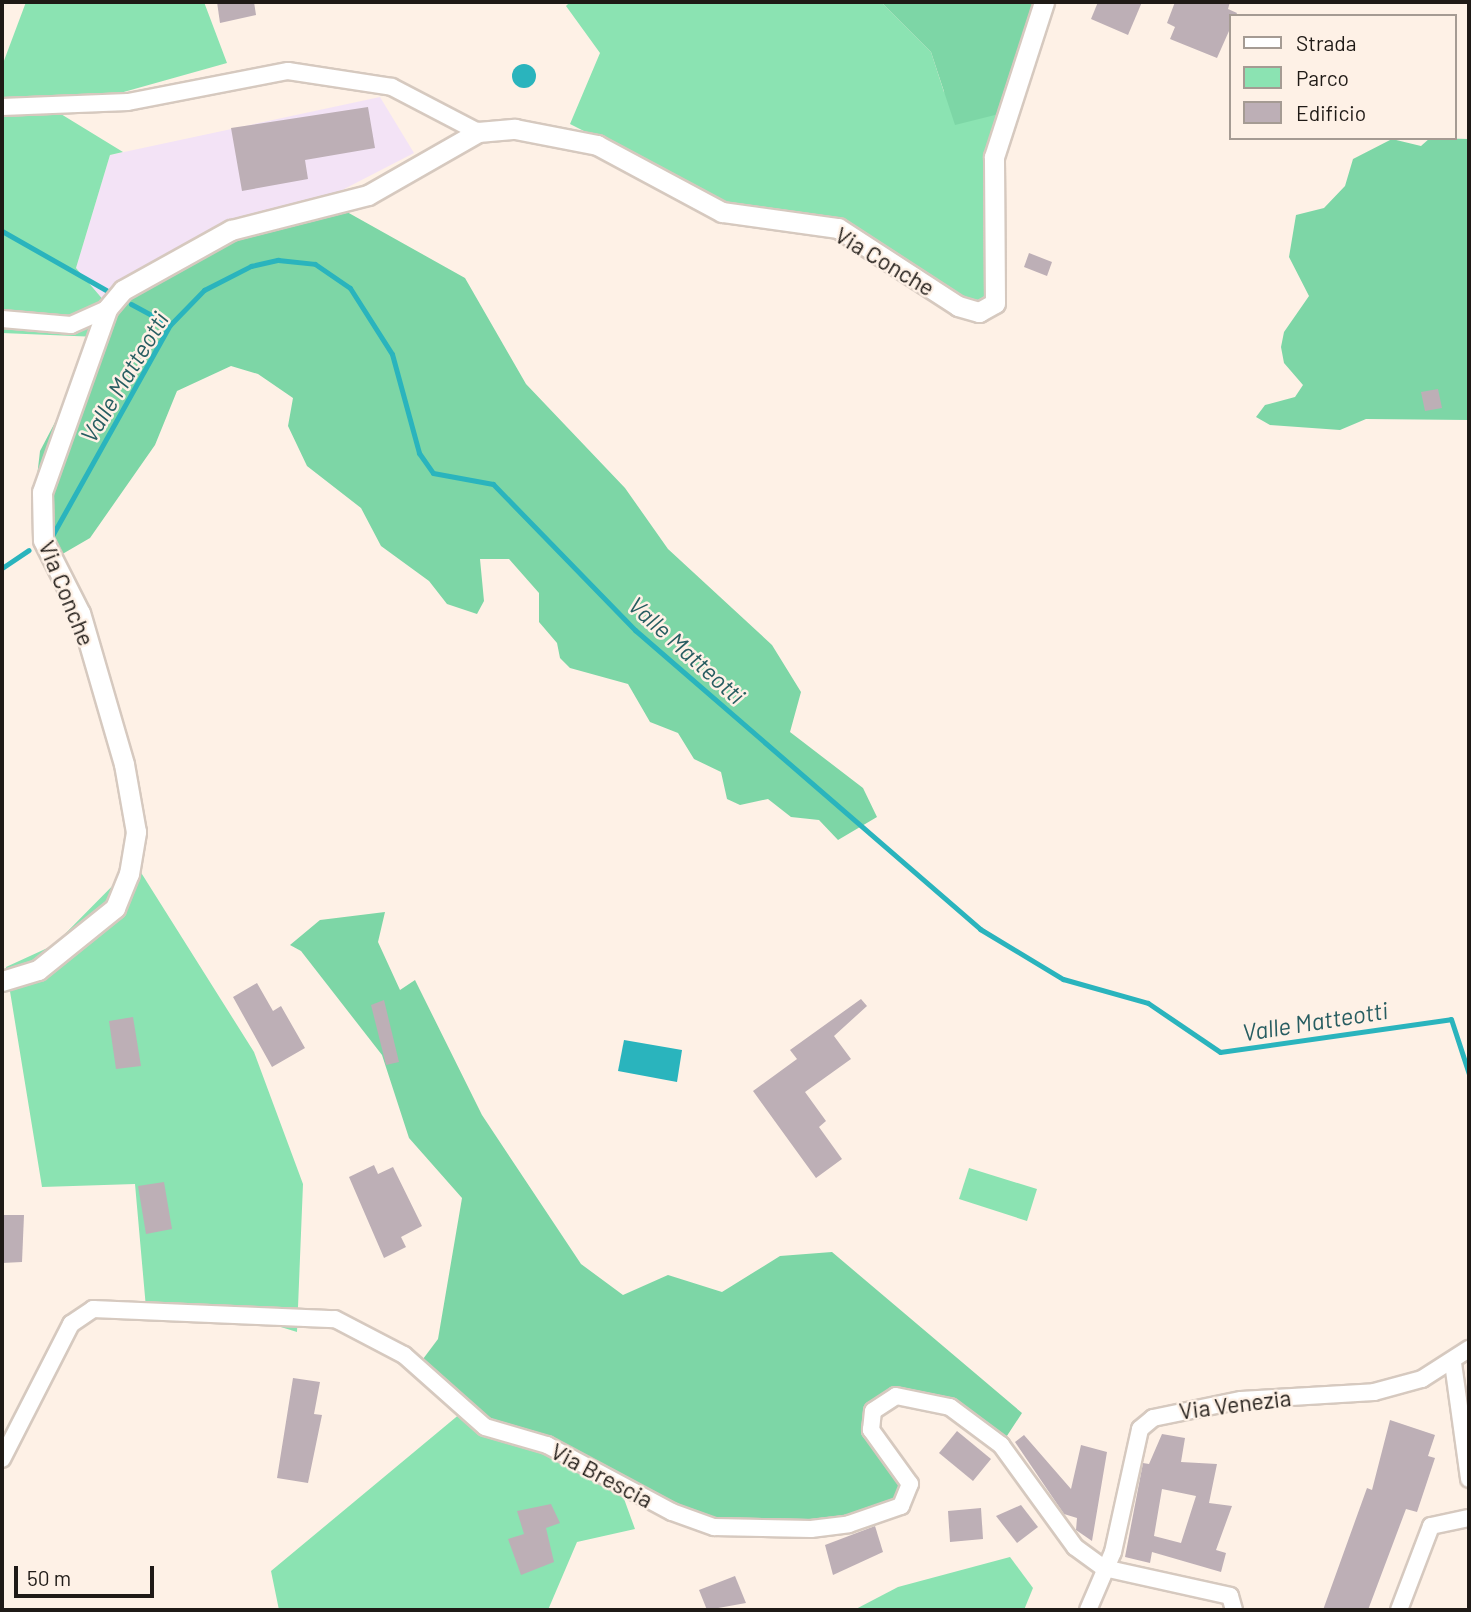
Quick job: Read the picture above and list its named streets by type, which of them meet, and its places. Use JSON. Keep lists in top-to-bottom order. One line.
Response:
{"streets":{"street":["Via Conche","Via Venezia","Via Brescia"]},"crossings":[["Via Venezia","Via Brescia"]],"water":["Valle Matteotti"],"legend":["Strada","Parco","Edificio"],"scale_bar":"50 m"}
